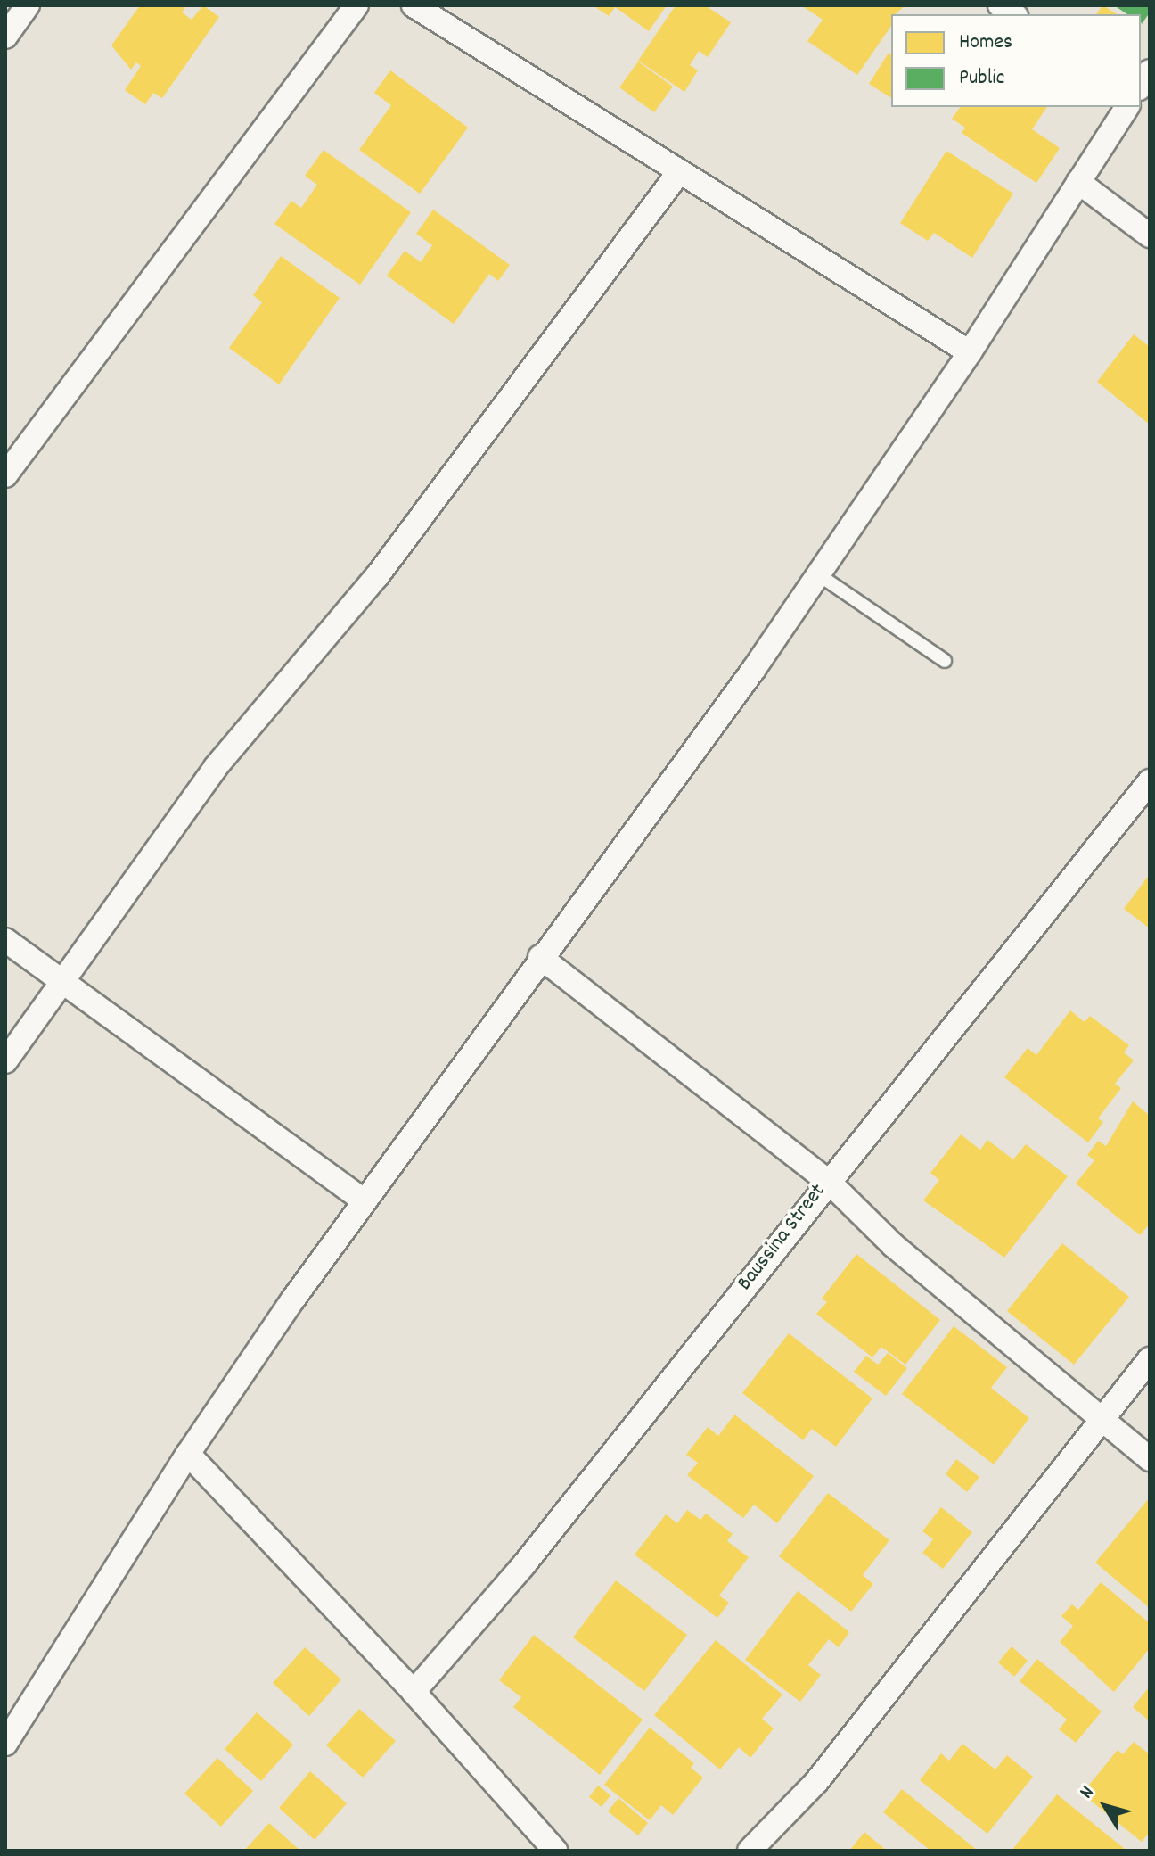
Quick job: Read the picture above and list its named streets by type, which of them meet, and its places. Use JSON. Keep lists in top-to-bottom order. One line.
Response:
{"streets":{"street":["Baussina Street"]},"legend":["Homes","Public"],"north":"top left"}
